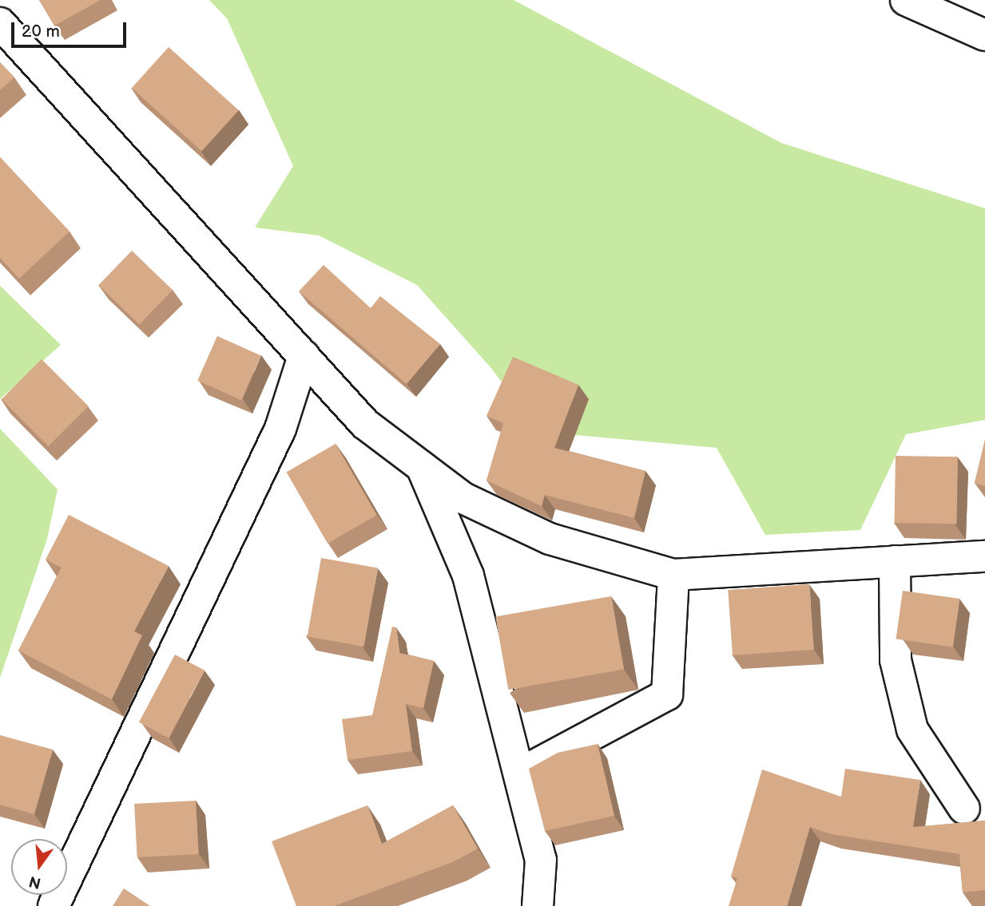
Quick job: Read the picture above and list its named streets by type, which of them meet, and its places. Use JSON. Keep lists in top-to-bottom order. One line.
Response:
{"scale_bar":"20 m","north":"bottom"}
